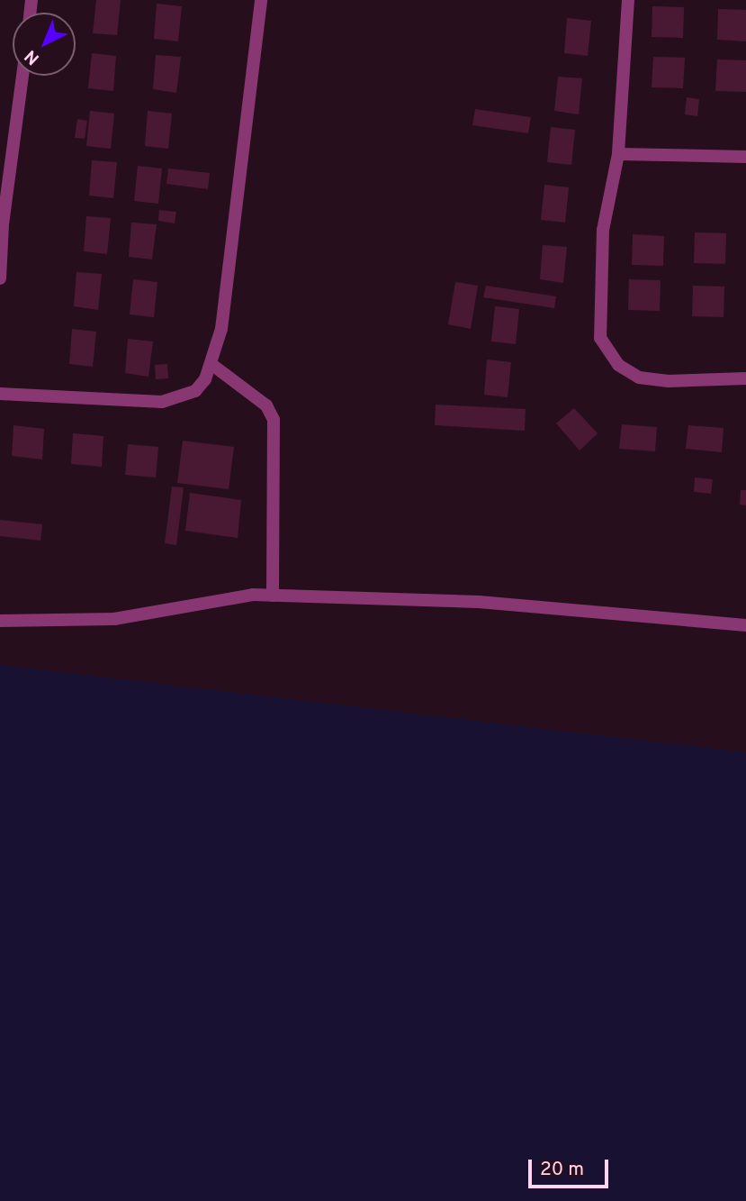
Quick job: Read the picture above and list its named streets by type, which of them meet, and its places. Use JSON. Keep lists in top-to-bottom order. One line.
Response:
{"scale_bar":"20 m","north":"bottom left"}
